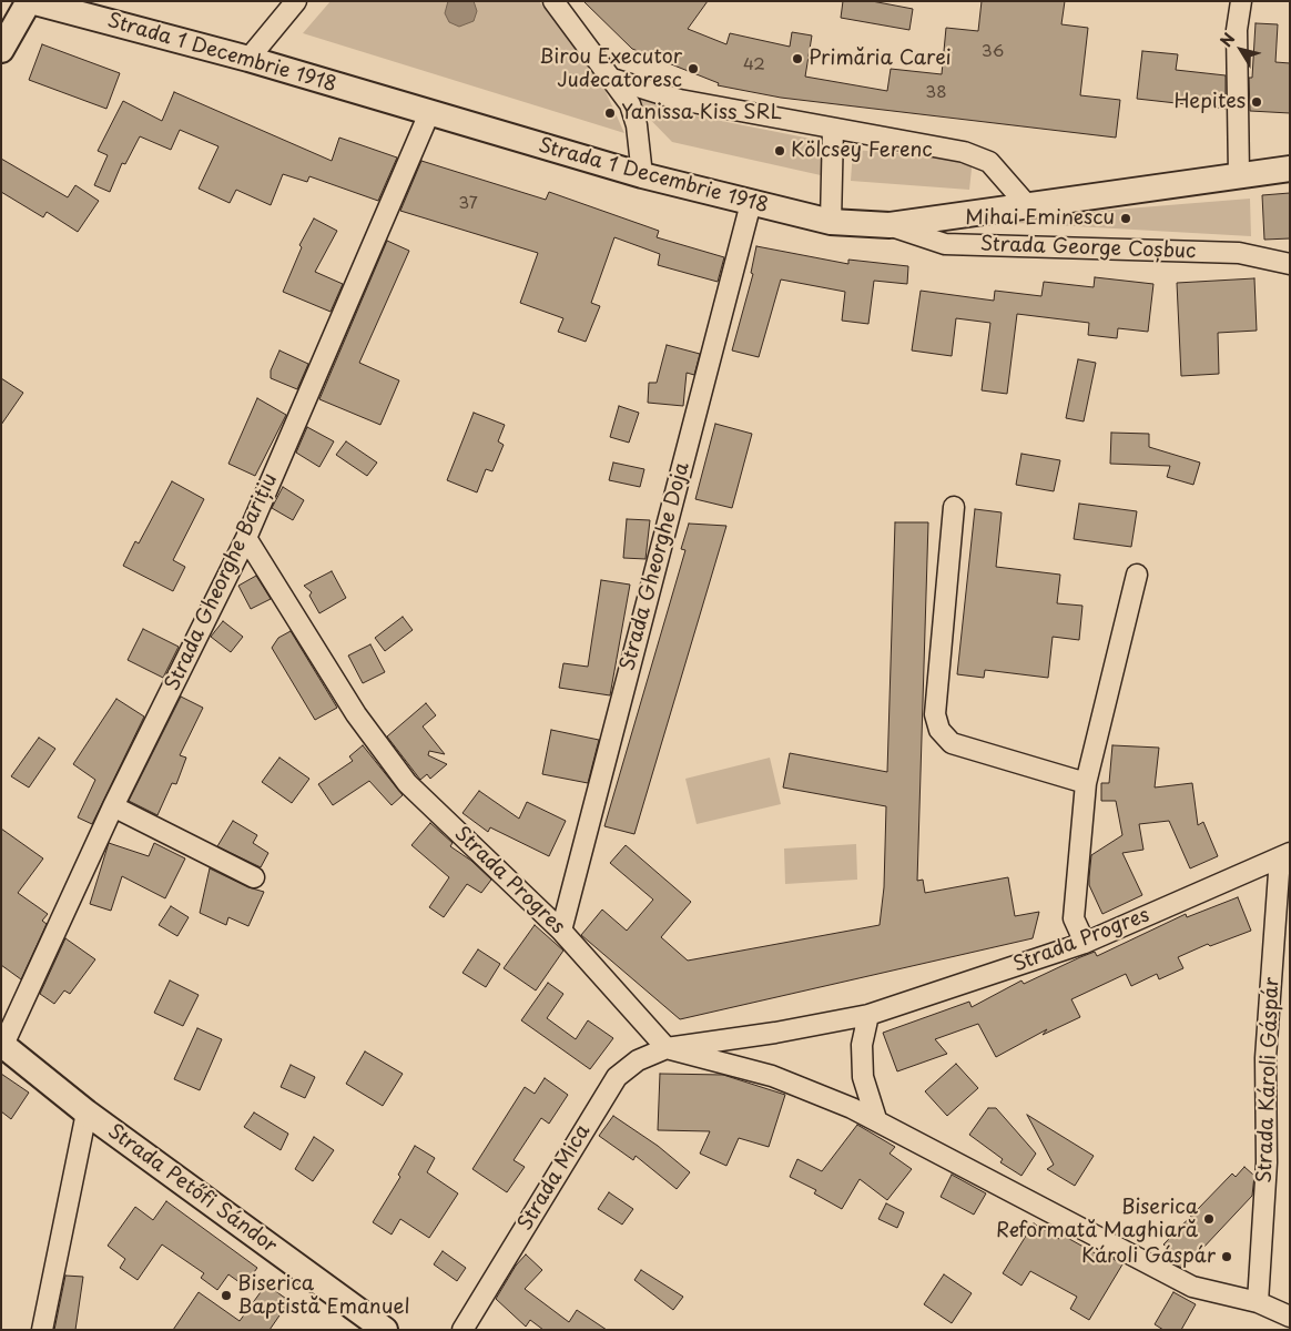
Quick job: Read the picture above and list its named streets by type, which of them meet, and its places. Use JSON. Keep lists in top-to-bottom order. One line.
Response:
{"streets":{"main road":["Strada 1 Decembrie 1918","Strada Petőfi Sándor"],"street":["Strada George Coșbuc","Strada Gheorghe Doja","Strada Gheorghe Barițiu","Strada Progres","Strada Károli Gáspár","Strada Mica"]},"crossings":[["Strada 1 Decembrie 1918","Strada George Coșbuc"],["Strada 1 Decembrie 1918","Strada Gheorghe Doja"],["Strada 1 Decembrie 1918","Strada Gheorghe Barițiu"],["Strada Gheorghe Doja","Strada Progres"],["Strada Gheorghe Barițiu","Strada Progres"],["Strada Gheorghe Barițiu","Strada Petőfi Sándor"],["Strada Progres","Strada Károli Gáspár"],["Strada Progres","Strada Mica"]],"places":["Primăria Carei","Birou Executor Judecatoresc","Hepites","Yanissa Kiss SRL","Kölcsey Ferenc","Mihai Eminescu","Biserica Reformată Maghiară","Károli Gáspár","Biserica Baptistă Emanuel"],"house_numbers":["36","42","38","37"],"north":"top left"}
